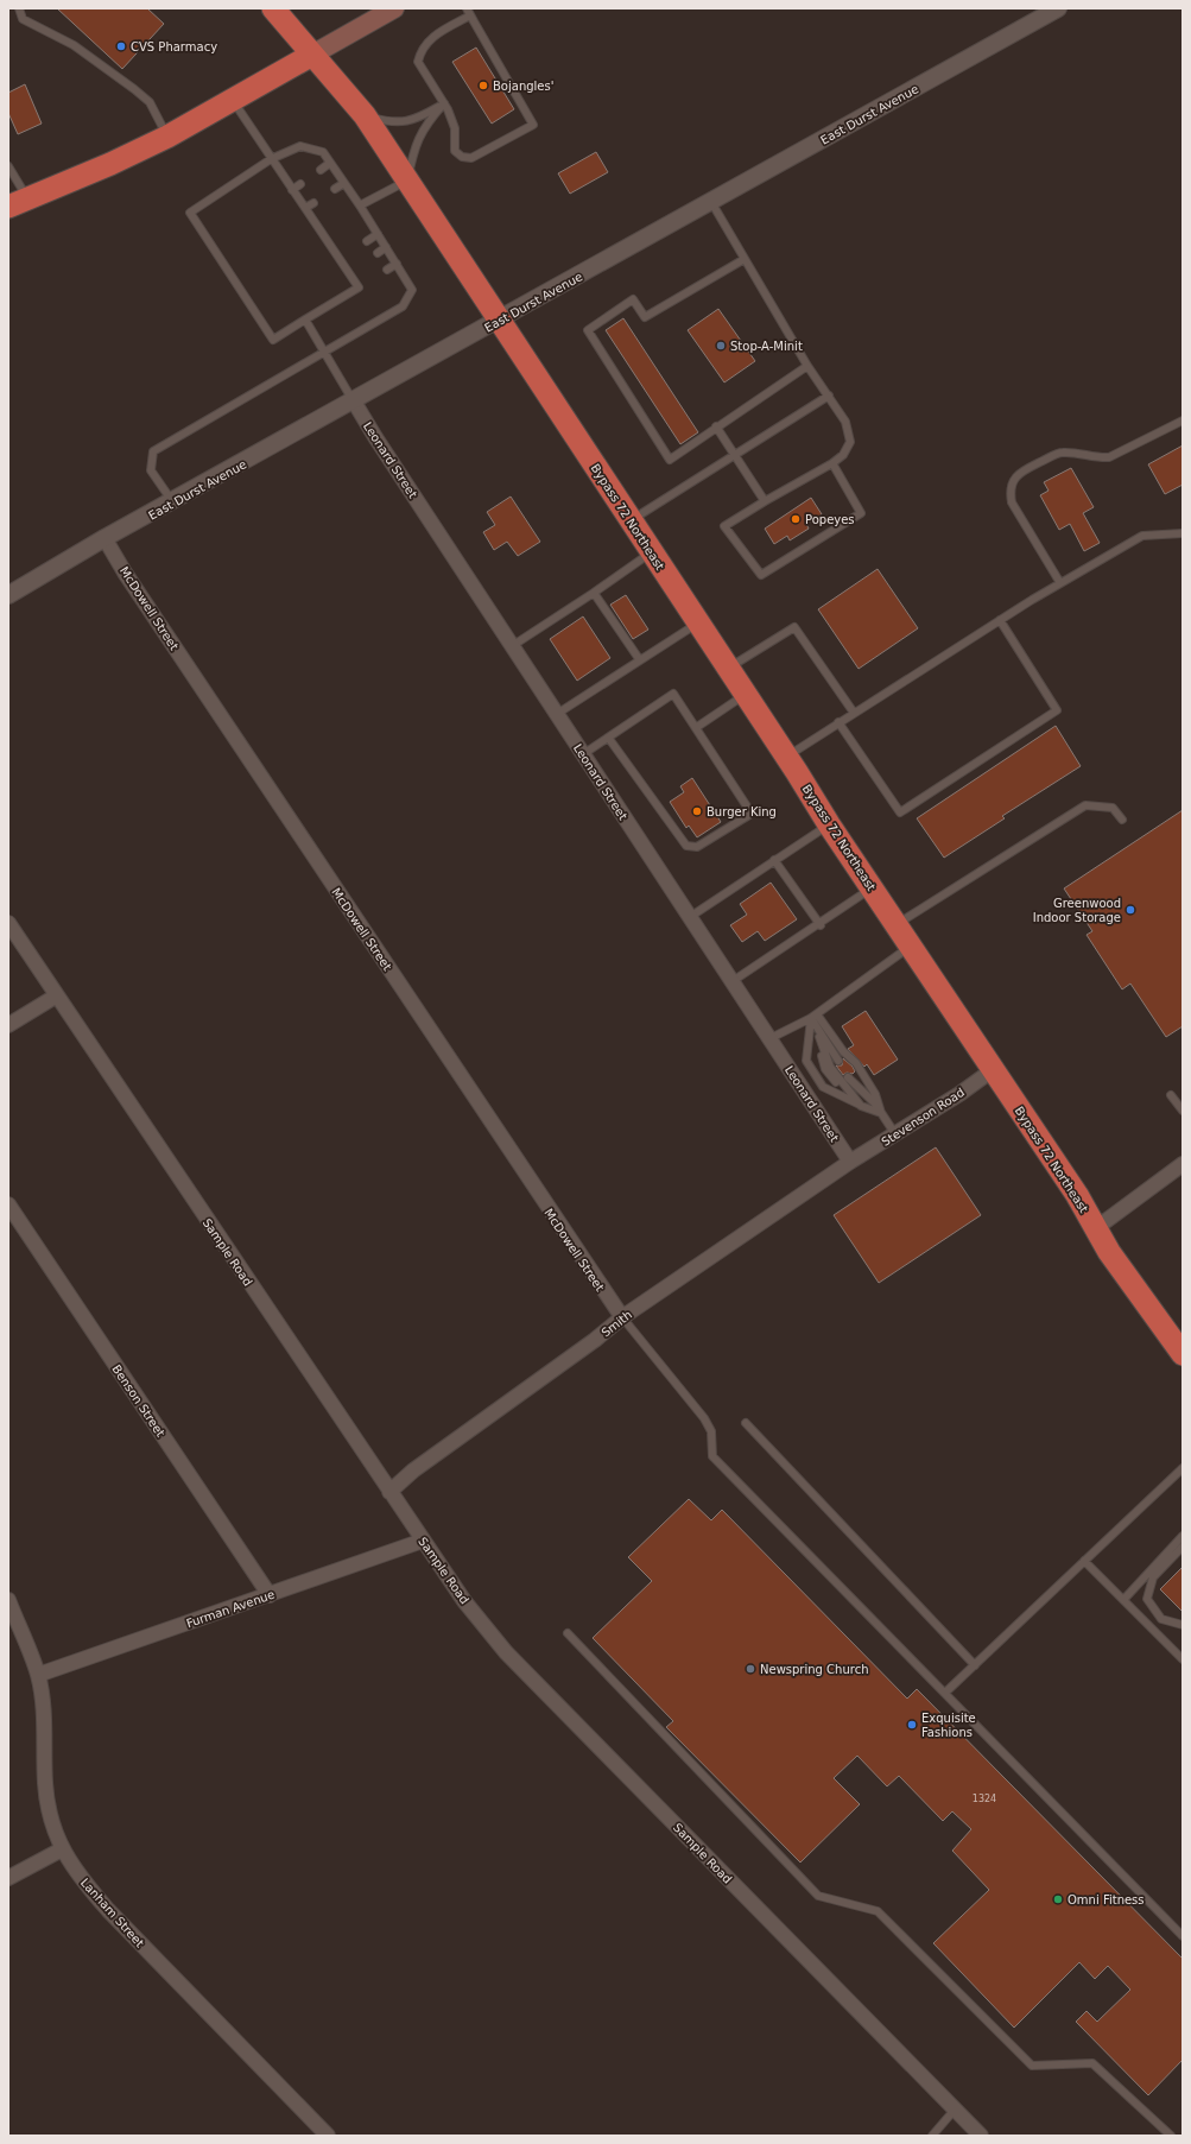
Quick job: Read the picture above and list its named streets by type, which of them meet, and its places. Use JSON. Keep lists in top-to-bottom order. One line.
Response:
{"streets":{"highway":["Bypass 72 Northeast"],"street":["East Durst Avenue","Leonard Street","McDowell Street","Stevenson Road","Sample Road","Smith","Benson Street","Furman Avenue","Lanham Street"]},"crossings":[["East Durst Avenue","Leonard Street"],["East Durst Avenue","Bypass 72 Northeast"],["East Durst Avenue","McDowell Street"],["Leonard Street","Stevenson Road"],["Leonard Street","Smith"],["Bypass 72 Northeast","Stevenson Road"],["McDowell Street","Smith"],["Stevenson Road","Smith"],["Sample Road","Smith"],["Sample Road","Furman Avenue"],["Benson Street","Furman Avenue"],["Furman Avenue","Lanham Street"]],"places":["CVS Pharmacy","Bojangles'","Stop-A-Minit","Popeyes","Burger King","Greenwood Indoor Storage","Newspring Church","Exquisite Fashions","Omni Fitness"],"house_numbers":["1324"]}
